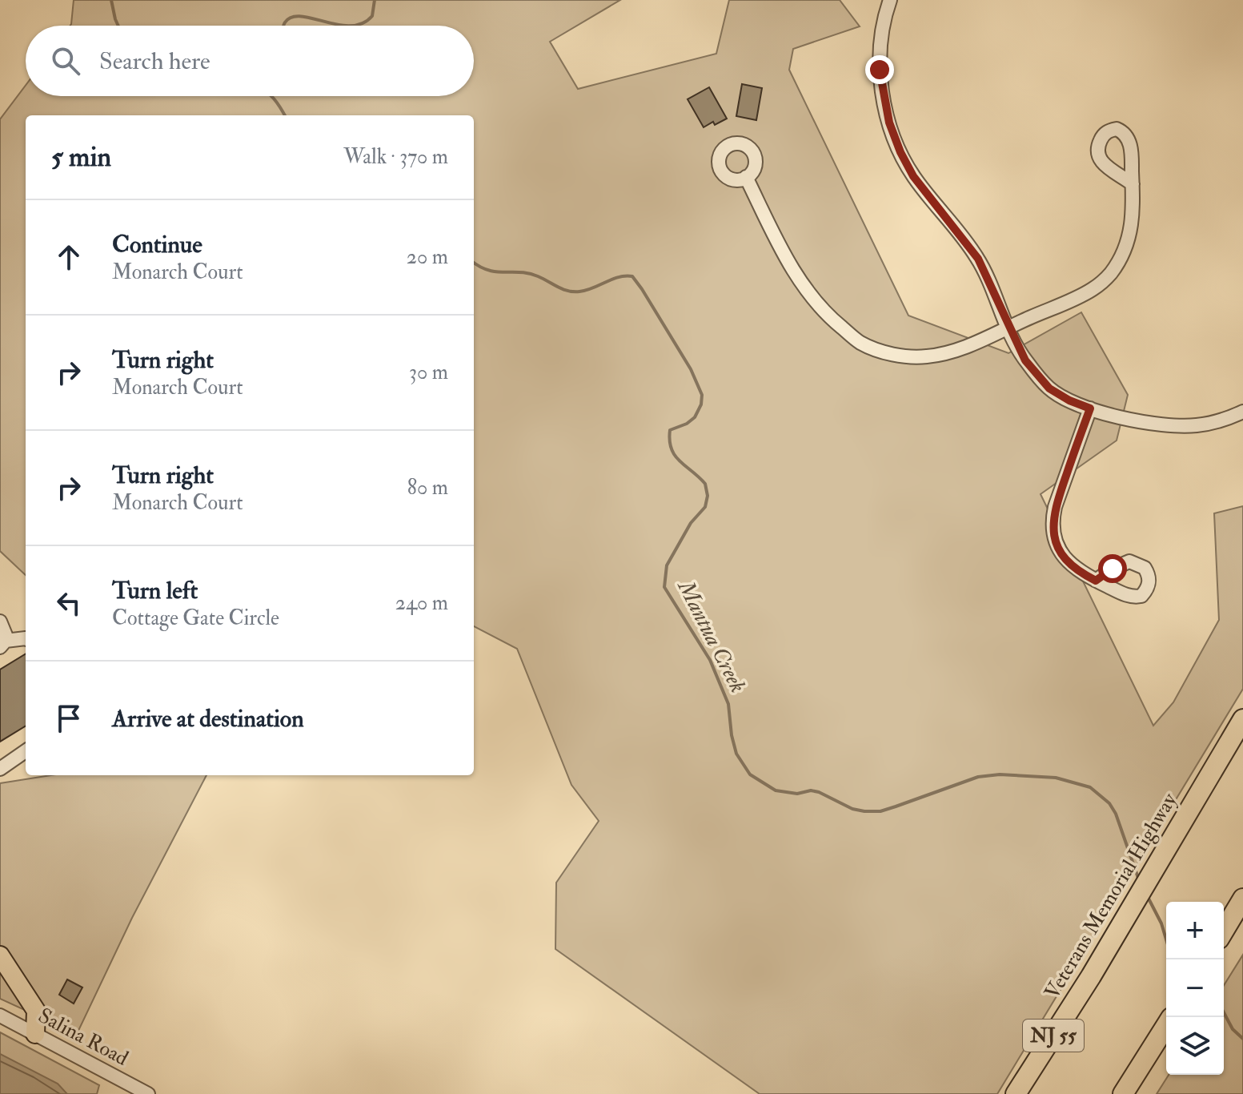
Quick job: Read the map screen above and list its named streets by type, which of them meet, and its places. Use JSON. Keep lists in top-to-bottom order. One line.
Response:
{"streets":{"highway":["Veterans Memorial Highway","NJ 55"],"street":["Salina Road"]},"water":["Mantua Creek"],"page":{"search":"Search here","heading":["5 min","Walk · 370 m"],"list":[["Continue","Monarch Court","20 m"],["Turn right","Monarch Court","30 m"],["Turn right","Monarch Court","80 m"],["Turn left","Cottage Gate Circle","240 m"],"Arrive at destination"],"map_buttons":["+","−"]}}
